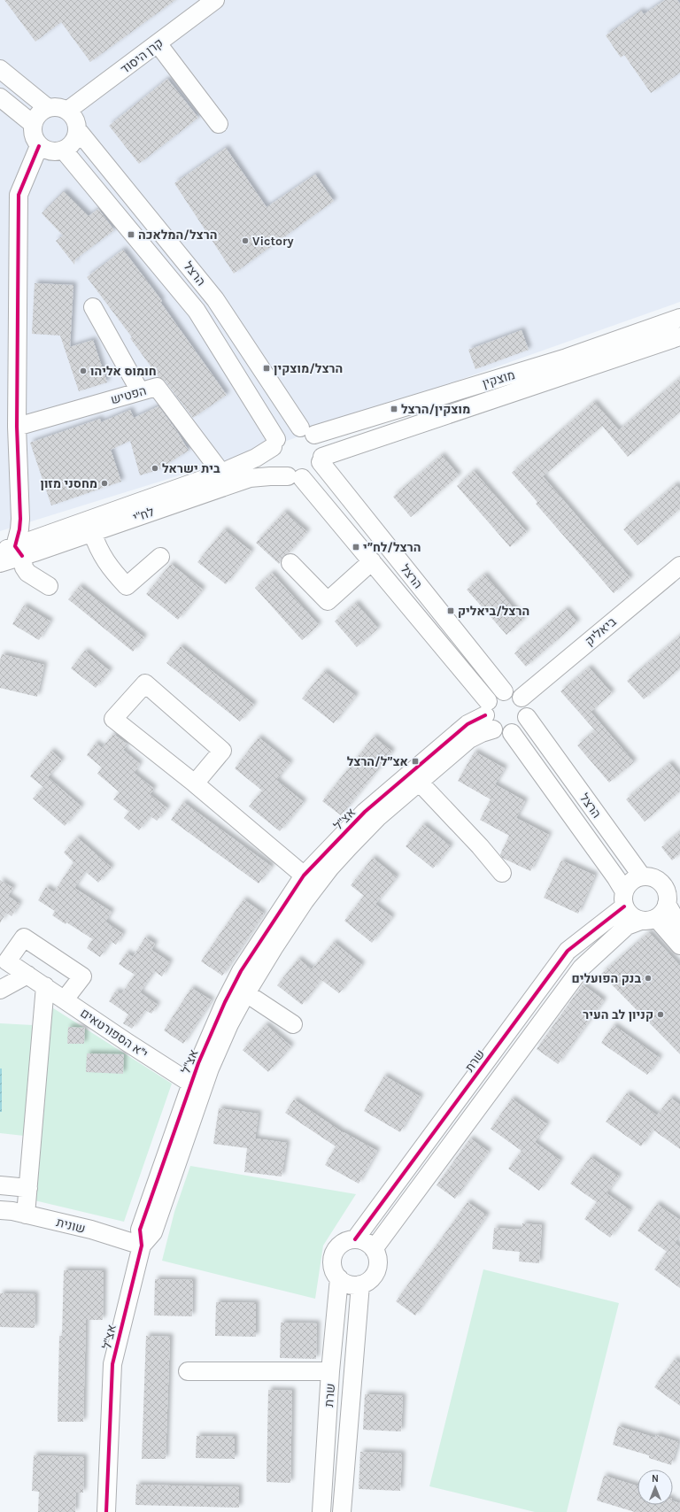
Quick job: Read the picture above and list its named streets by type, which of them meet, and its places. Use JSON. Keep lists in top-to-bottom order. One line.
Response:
{"streets":{"street":["קרן היסוד","הרצל","מוצקין","הפטיש","לח\"י","ביאליק","אצ\"ל","י''א הספורטאים","שרת","שונית"]},"crossings":[["קרן היסוד","הרצל"],["הרצל","מוצקין"],["הרצל","לח\"י"],["הרצל","ביאליק"],["הרצל","אצ\"ל"],["הרצל","שרת"],["מוצקין","לח\"י"],["הפטיש","לח\"י"],["ביאליק","אצ\"ל"],["אצ\"ל","י''א הספורטאים"],["אצ\"ל","שונית"]],"places":{"transit":["הרצל/המלאכה","הרצל/מוצקין","מוצקין/הרצל","הרצל/לח״י","הרצל/ביאליק","אצ״ל/הרצל"],"other":["Victory","חומוס אליהו","בית ישראל","מחסני מזון","בנק הפועלים","קניון לב העיר"]},"north":"top"}
